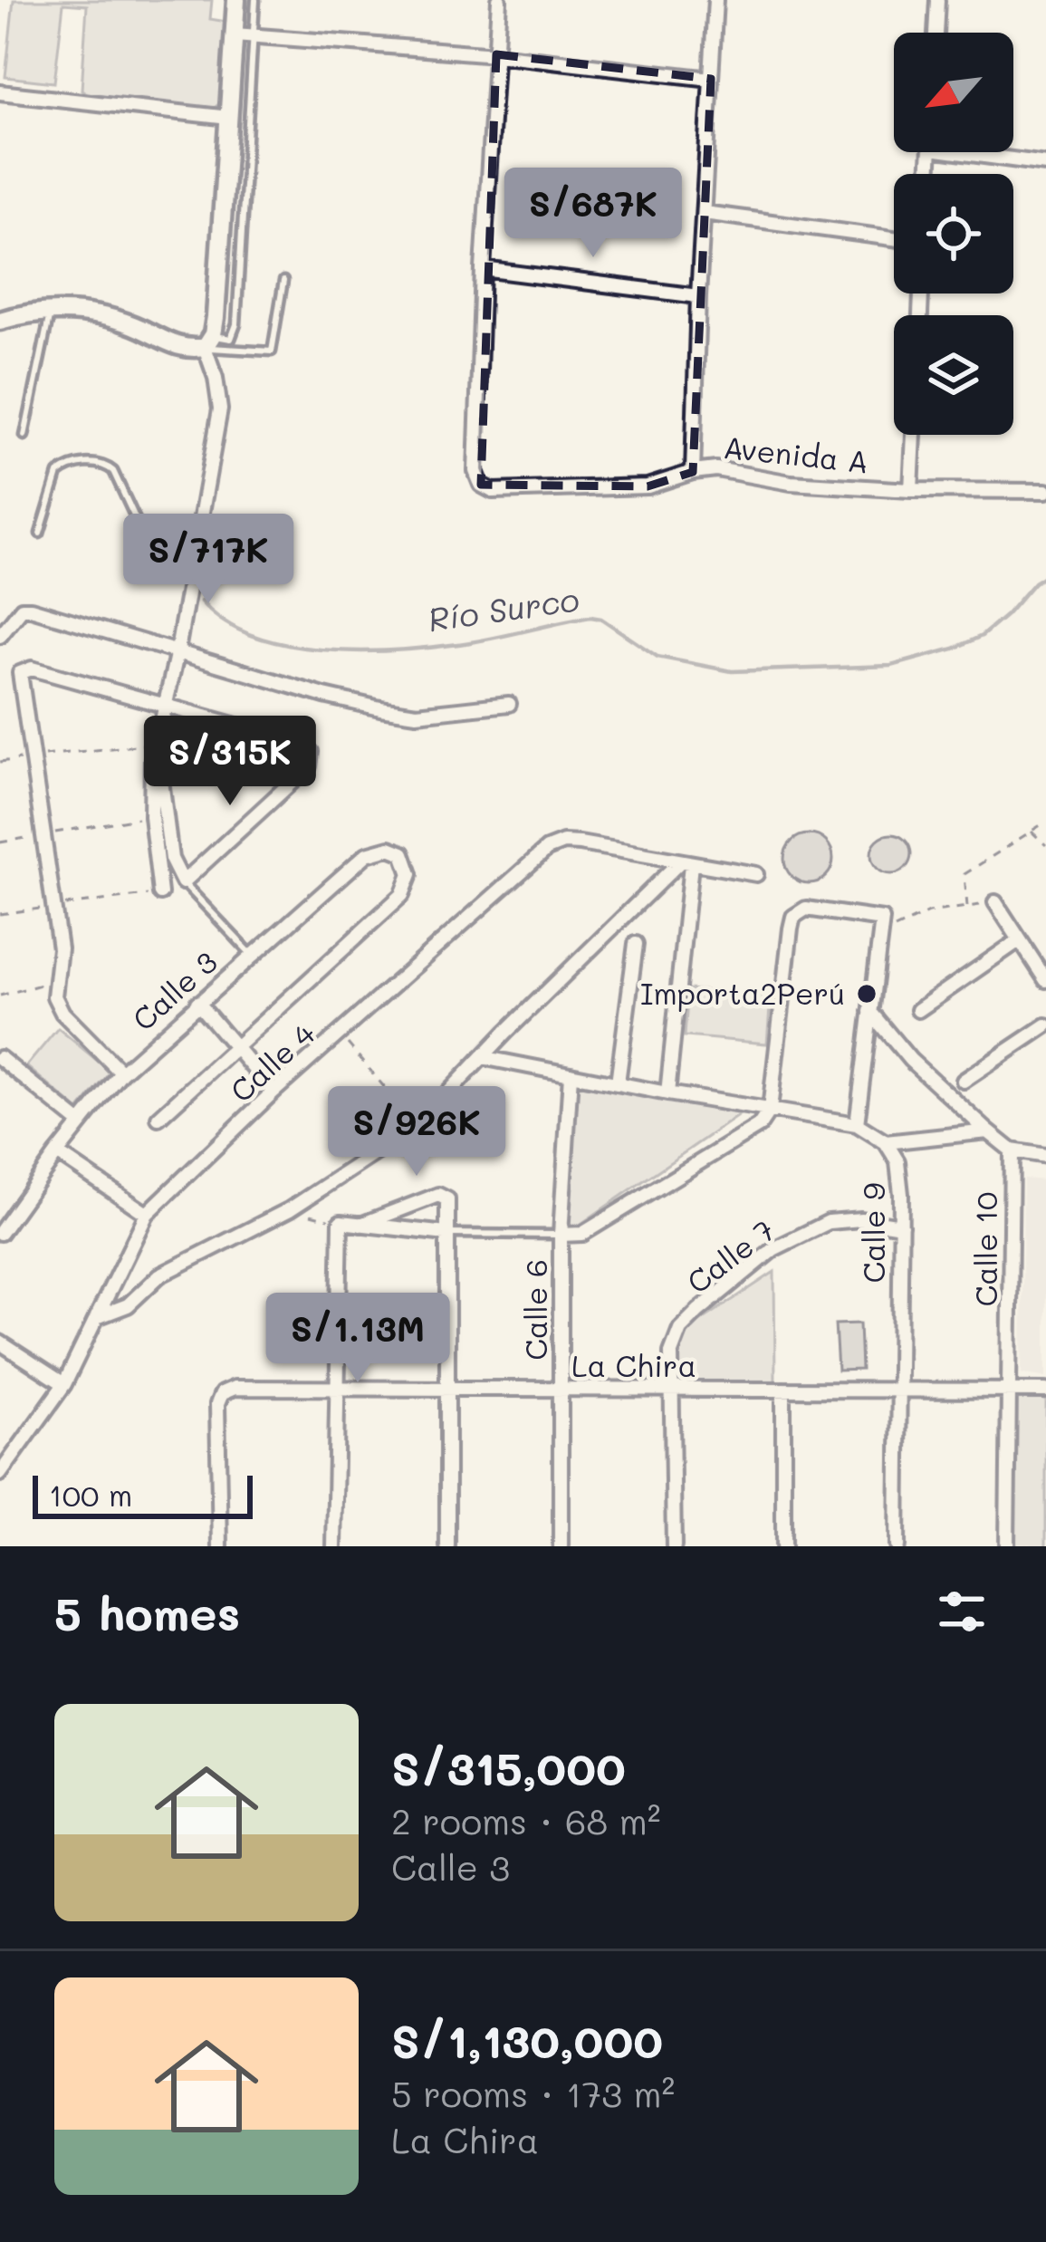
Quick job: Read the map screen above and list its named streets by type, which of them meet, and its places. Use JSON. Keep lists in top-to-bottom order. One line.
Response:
{"streets":{"street":["Avenida A","Calle 3","Calle 4","Calle 9","Calle 10","Calle 7","Calle 6","La Chira"]},"crossings":[["Calle 9","Calle 7"],["Calle 9","Calle 6"],["Calle 9","La Chira"],["Calle 10","La Chira"],["Calle 7","La Chira"],["Calle 6","La Chira"]],"water":["Río Surco"],"places":["Importa2Perú"],"scale_bar":"100 m","north":"bottom left","page":{"price":["S/687K","S/717K","S/315K","S/926K","S/1.13M"],"scale":"100 m","heading":"5 homes","list":[{"name":"S/315,000","note":"2 rooms · 68 m² · Calle 3"},{"name":"S/1,130,000","note":"5 rooms · 173 m² · La Chira"}]}}
